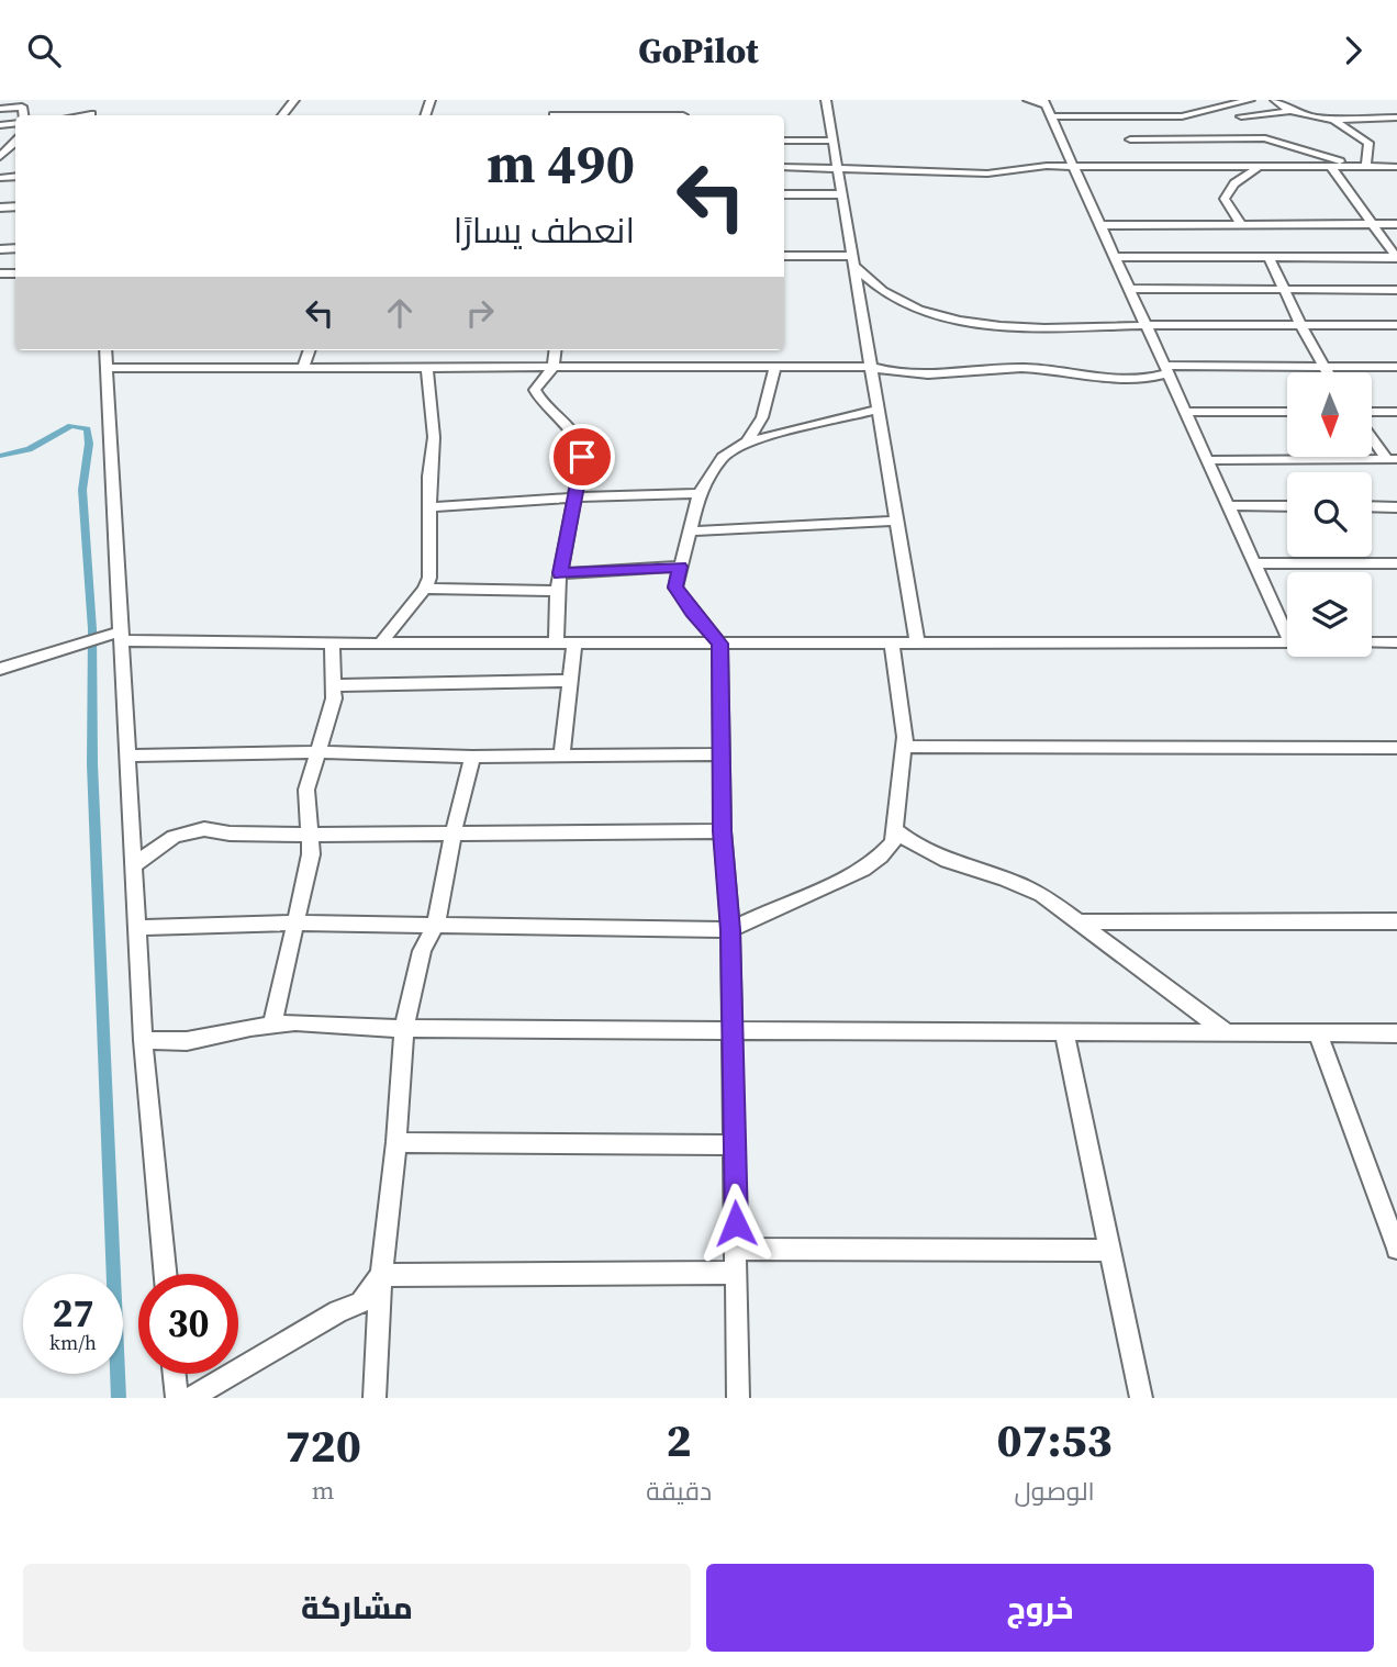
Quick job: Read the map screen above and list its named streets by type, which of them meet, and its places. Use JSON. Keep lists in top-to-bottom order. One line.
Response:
{"north":"bottom","page":{"header":"GoPilot","turn":["490 m","انعطف يسارًا"],"speed":"27 km/h","limit":"30","eta":["07:53","الوصول","2","دقيقة","720","m"],"buttons":["خروج","مشاركة"]}}
